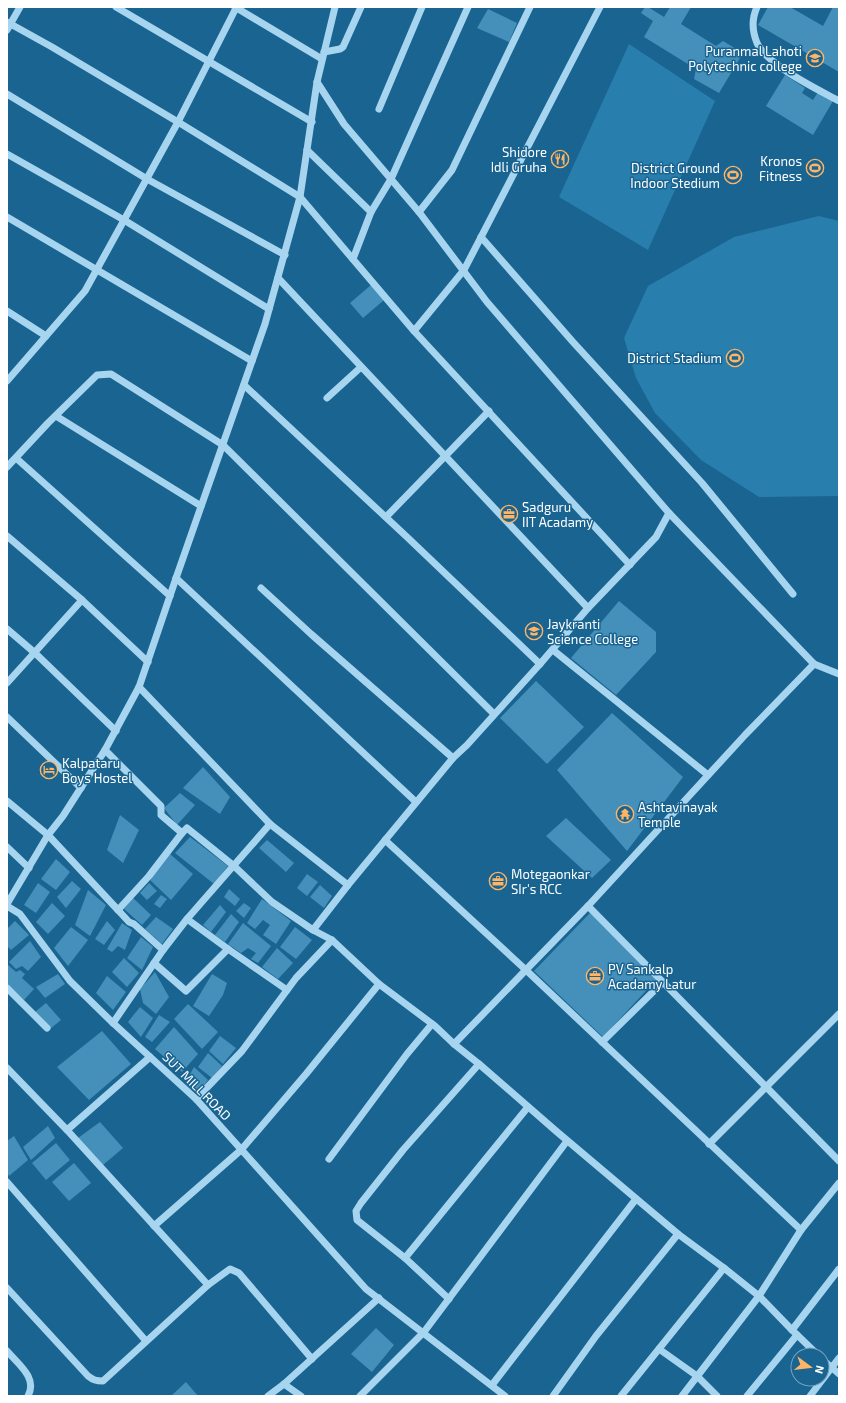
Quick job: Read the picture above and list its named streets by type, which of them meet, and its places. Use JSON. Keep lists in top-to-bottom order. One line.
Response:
{"streets":{"street":["SUT MILL ROAD"]},"places":{"school or university":["Puranmal Lahoti Polytechnic college","Jaykranti Science College"],"restaurant":["Shidore Idli Gruha"],"sports":["Kronos Fitness","District Ground Indoor Stedium","District Stadium"],"office":["Sadguru IIT Acadamy","Motegaonkar SIr's RCC","PV Sankalp Acadamy Latur"],"hotel":["Kalpataru Boys Hostel"],"temple":["Ashtavinayak Temple"]},"north":"right"}
